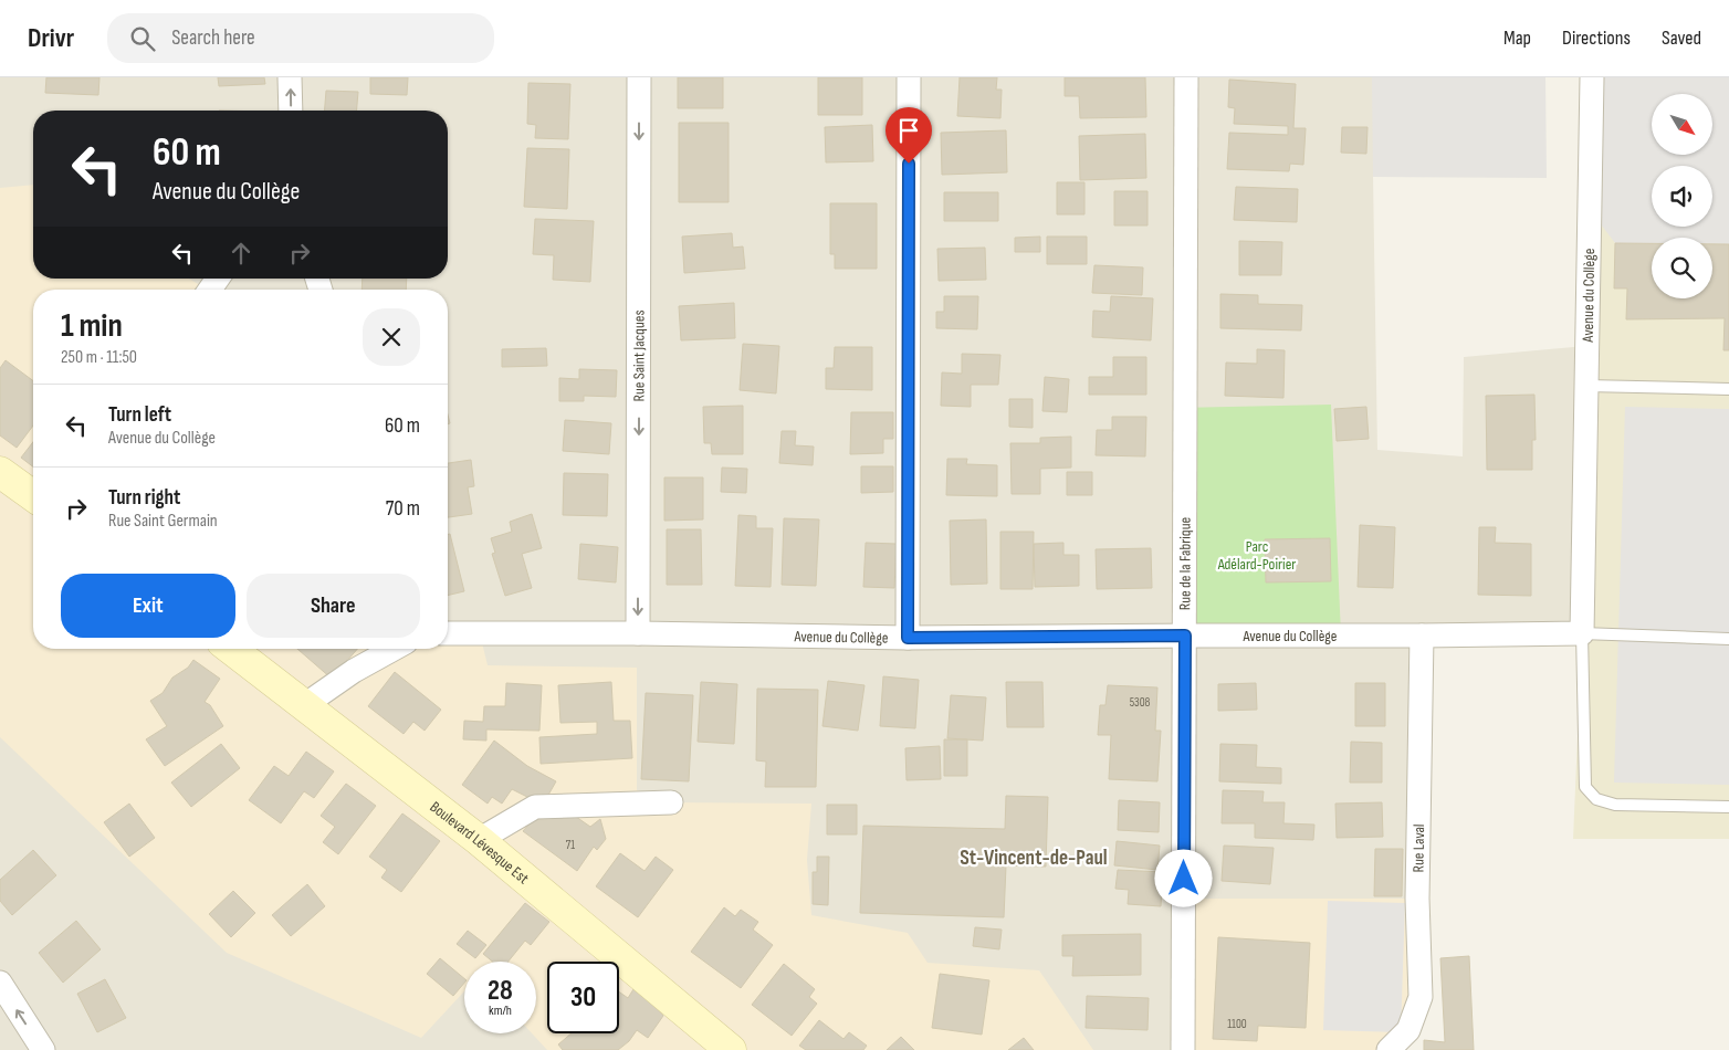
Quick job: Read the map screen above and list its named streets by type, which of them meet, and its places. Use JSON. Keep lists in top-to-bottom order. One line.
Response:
{"streets":{"street":["Avenue du Collège","Rue Saint Jacques","Rue de la Fabrique","Boulevard Lévesque Est","Rue Laval"]},"crossings":[["Avenue du Collège","Rue Saint Jacques"],["Avenue du Collège","Rue de la Fabrique"],["Avenue du Collège","Rue Laval"]],"one_way":["Rue Saint Jacques"],"districts":["St-Vincent-de-Paul"],"parks":["Parc Adélard-Poirier"],"house_numbers":["5308","71","1100"],"north":"bottom right","page":{"header":"Drivr","search":"Search here","nav":["Map","Directions","Saved"],"turn":["60 m","Avenue du Collège"],"heading":["1 min","250 m · 11:50"],"list":[{"name":"Turn left","note":"Avenue du Collège","value":"60 m"},{"name":"Turn right","note":"Rue Saint Germain","value":"70 m"}],"buttons":["Exit","Share"],"speed":"28 km/h","limit":"30"}}
